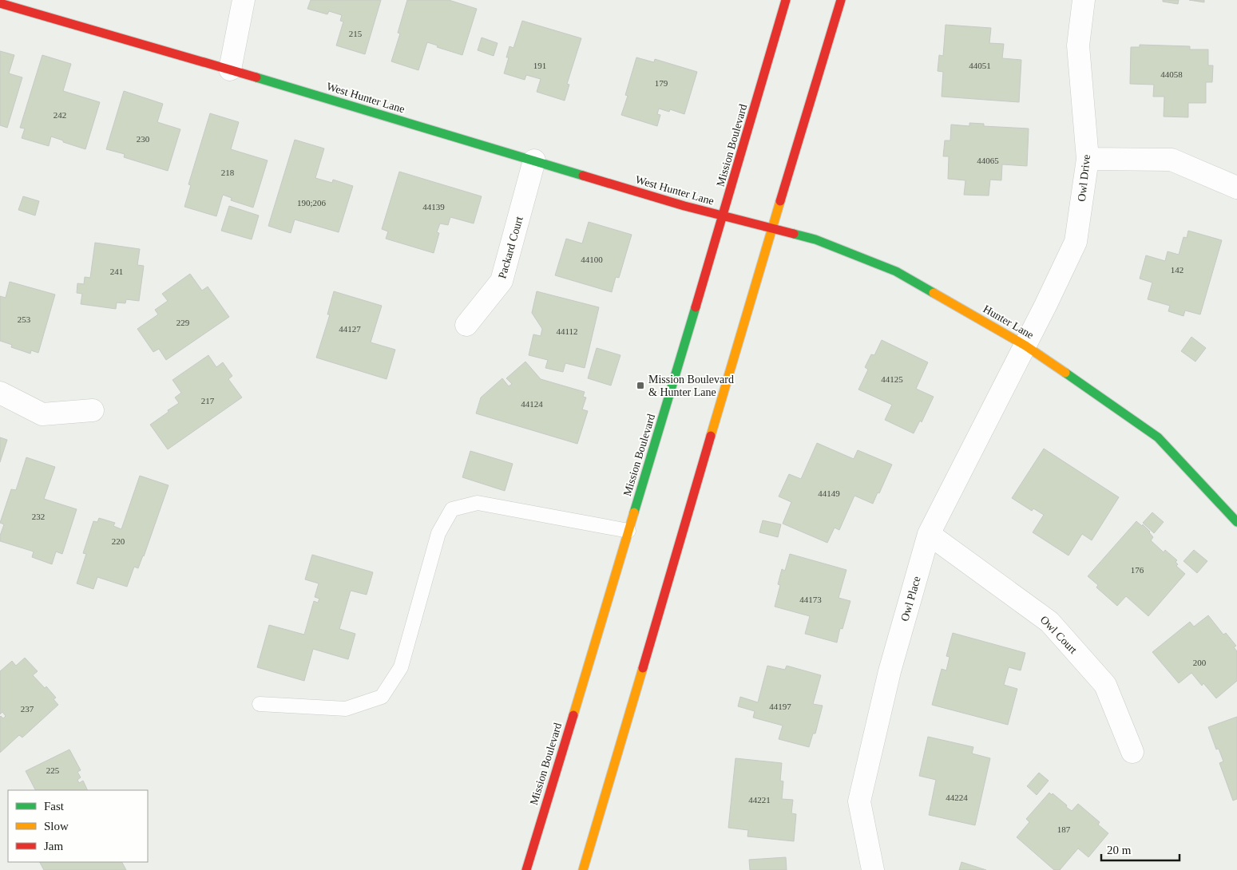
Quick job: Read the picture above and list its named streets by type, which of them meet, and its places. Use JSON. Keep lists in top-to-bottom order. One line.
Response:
{"streets":{"main road":["West Hunter Lane","Mission Boulevard","Hunter Lane"],"street":["Owl Drive","Packard Court","Owl Place","Owl Court"]},"crossings":[["West Hunter Lane","Mission Boulevard"],["West Hunter Lane","Packard Court"],["West Hunter Lane","Hunter Lane"],["Mission Boulevard","Hunter Lane"],["Owl Drive","Hunter Lane"],["Owl Drive","Owl Place"],["Hunter Lane","Owl Place"],["Owl Place","Owl Court"]],"places":{"transit":["Mission Boulevard & Hunter Lane"]},"house_numbers":["215","191","44051","44058","179","242","230","44065","218","190;206","44139","44100","142","241","253","229","44127","44112","44125","217","44124","44149","232","220","176","44173","200","44197","237","225","44224","44221","187"],"legend":["Fast","Slow","Jam"],"scale_bar":"20 m"}
